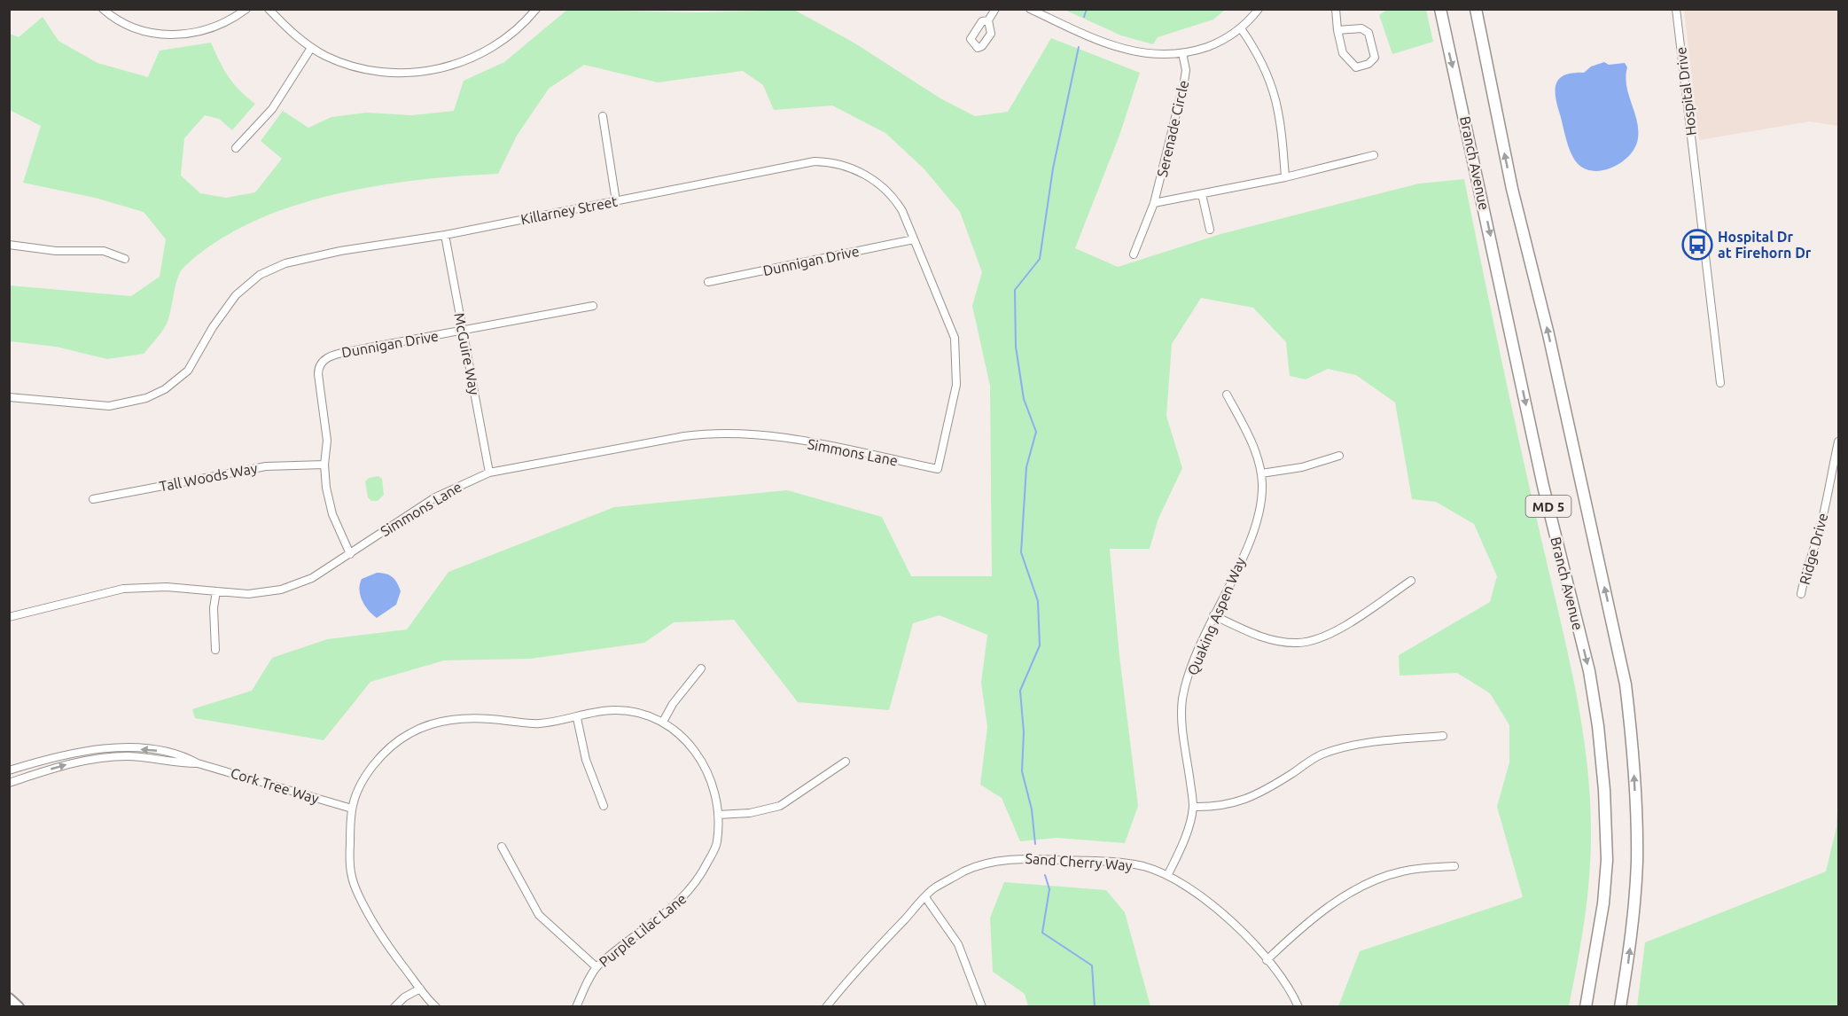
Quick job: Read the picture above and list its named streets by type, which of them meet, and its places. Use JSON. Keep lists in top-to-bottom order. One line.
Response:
{"streets":{"highway":["Branch Avenue","MD 5"],"street":["Hospital Drive","Serenade Circle","Killarney Street","Dunnigan Drive","McGuire Way","Simmons Lane","Tall Woods Way","Ridge Drive","Quaking Aspen Way","Cork Tree Way","Sand Cherry Way","Purple Lilac Lane"]},"crossings":[["Killarney Street","Dunnigan Drive"],["Killarney Street","McGuire Way"],["Killarney Street","Simmons Lane"],["Dunnigan Drive","McGuire Way"],["Dunnigan Drive","Simmons Lane"],["Dunnigan Drive","Tall Woods Way"],["McGuire Way","Simmons Lane"],["Quaking Aspen Way","Sand Cherry Way"],["Cork Tree Way","Purple Lilac Lane"]],"places":{"bus stop":["Hospital Dr at Firehorn Dr"]}}
